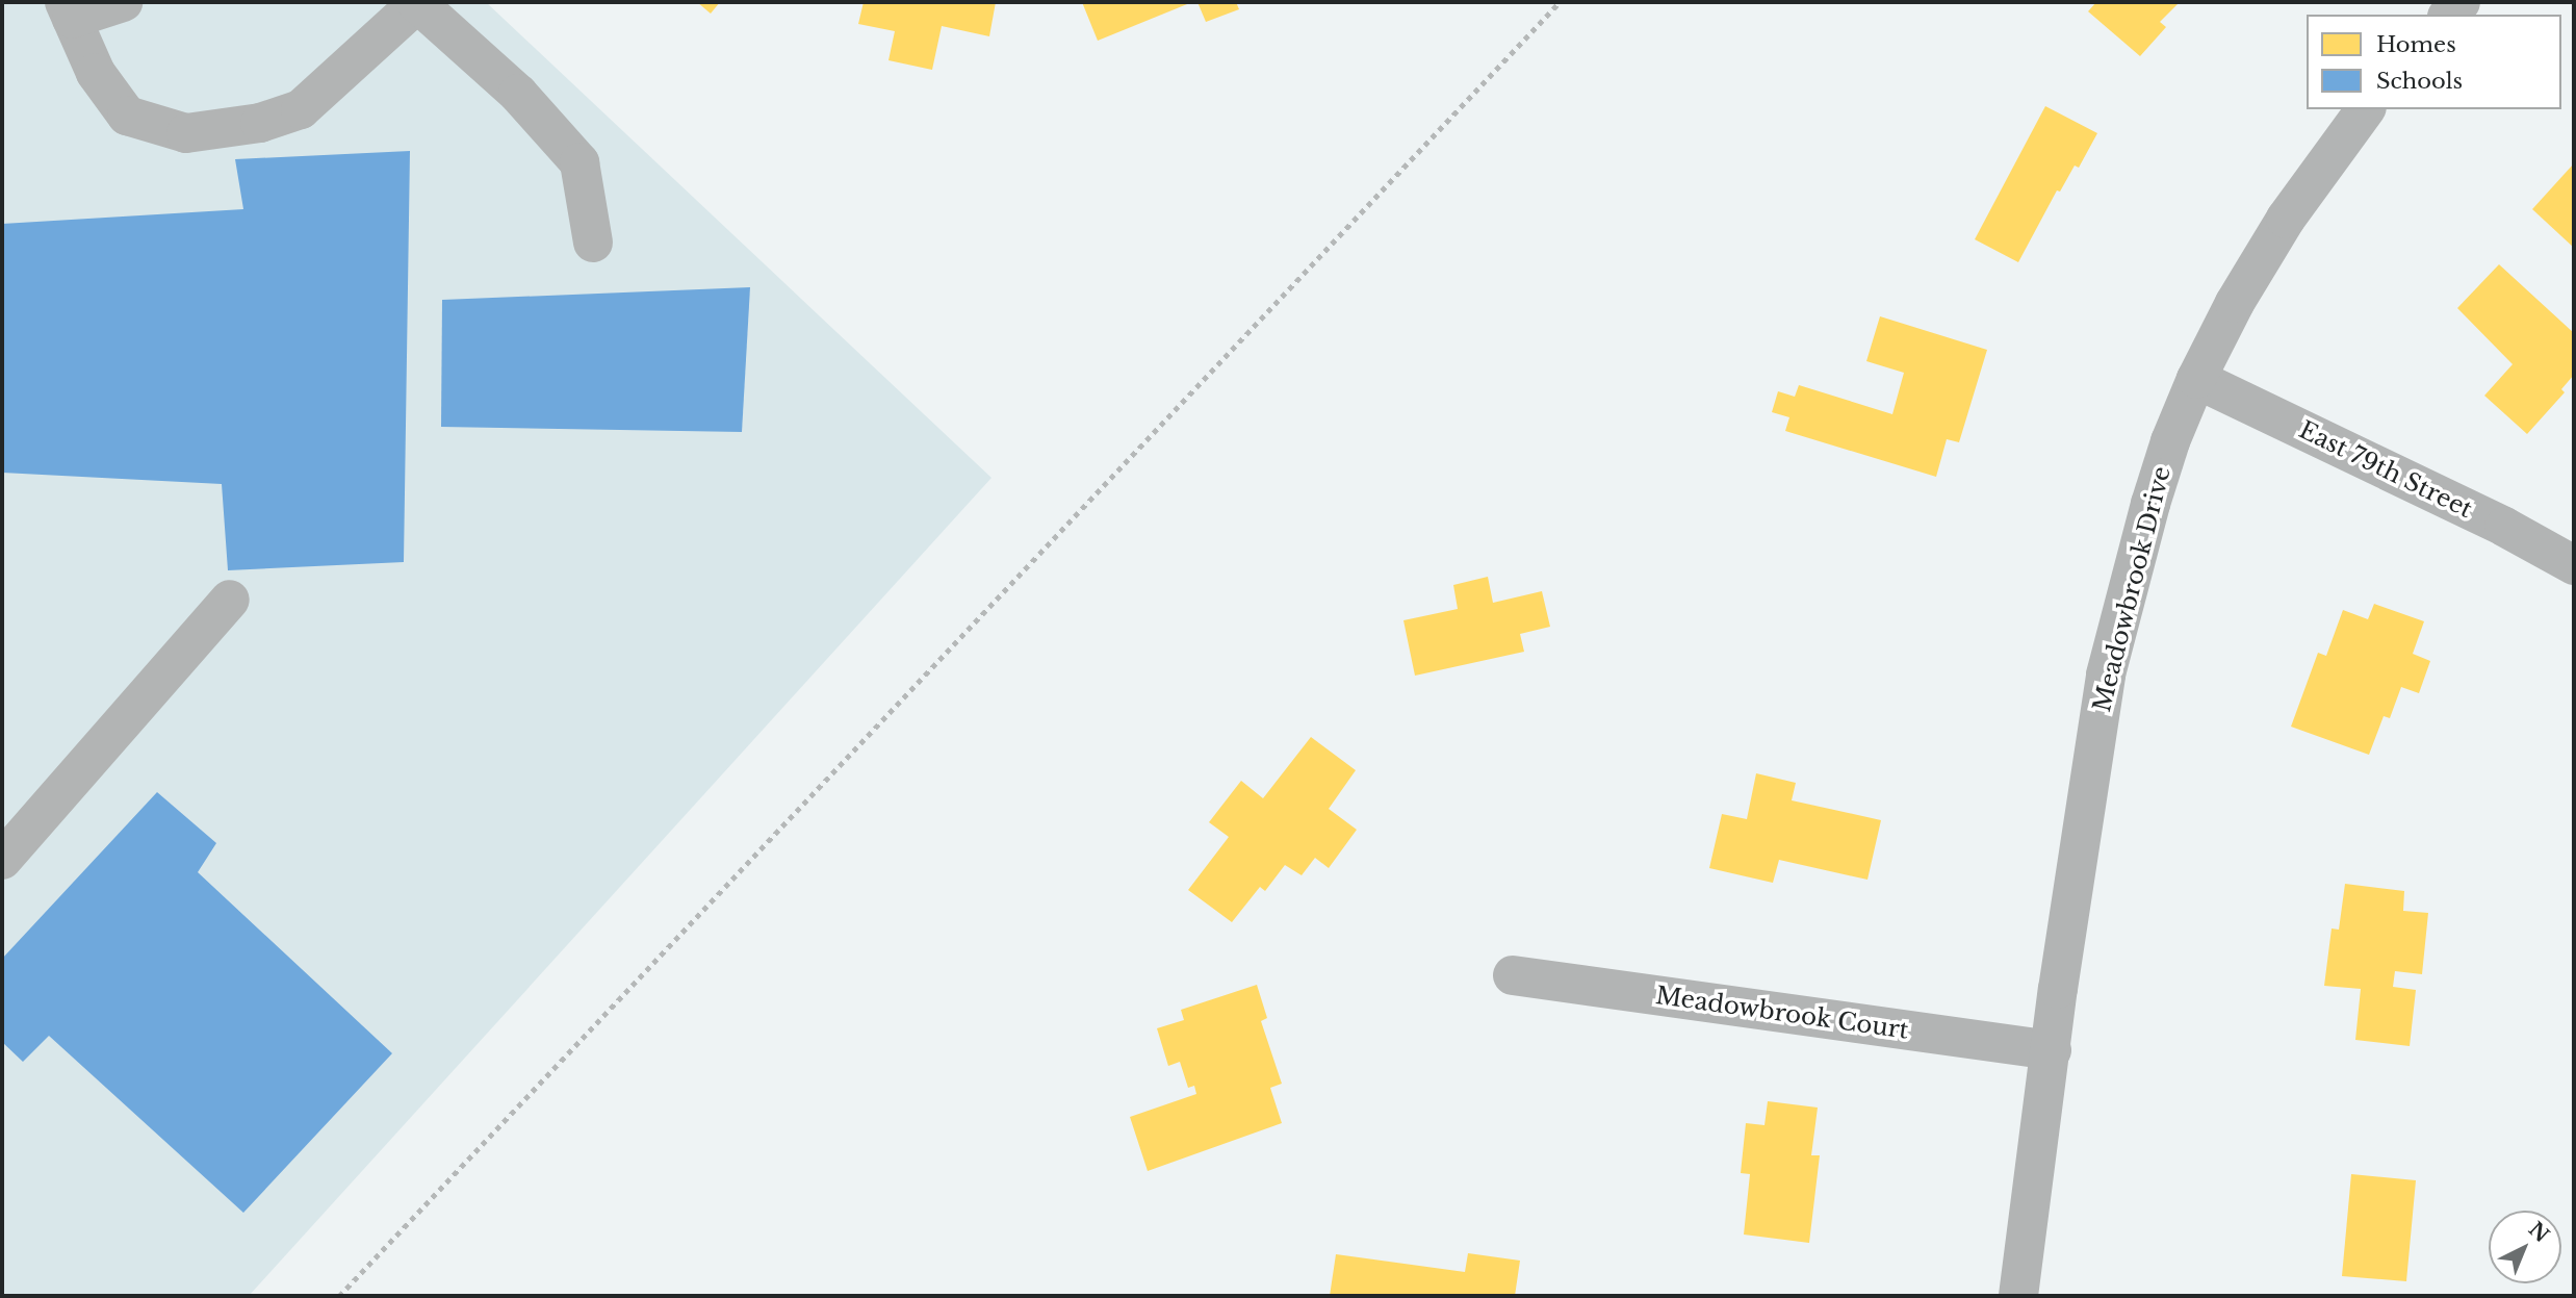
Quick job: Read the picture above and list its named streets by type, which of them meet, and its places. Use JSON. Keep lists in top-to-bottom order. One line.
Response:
{"streets":{"street":["East 79th Street","Meadowbrook Drive","Meadowbrook Court"]},"crossings":[["East 79th Street","Meadowbrook Drive"],["Meadowbrook Drive","Meadowbrook Court"]],"legend":["Homes","Schools"],"north":"top right"}
